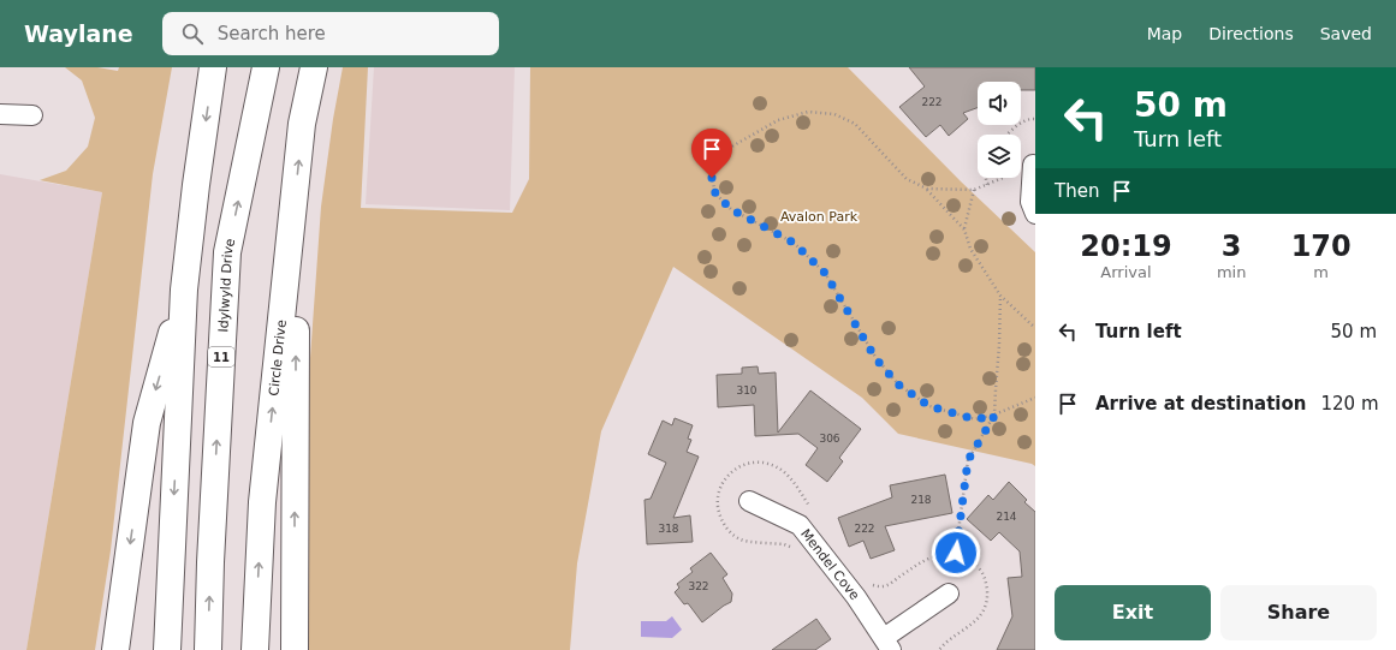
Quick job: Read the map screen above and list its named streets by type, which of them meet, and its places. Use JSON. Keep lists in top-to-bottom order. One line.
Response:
{"streets":{"highway":["Idylwyld Drive","11","Circle Drive"],"street":["Mendel Cove"]},"parks":["Avalon Park"],"house_numbers":["222","310","306","218","214","318","222","322"],"page":{"header":"Waylane","search":"Search here","nav":["Map","Directions","Saved"],"turn":["50 m","Turn left"],"then":"Then","eta":["20:19","Arrival","3","min","170","m"],"list":[{"name":"Turn left","value":"50 m"},{"name":"Arrive at destination","value":"120 m"}],"buttons":["Exit","Share"]}}
